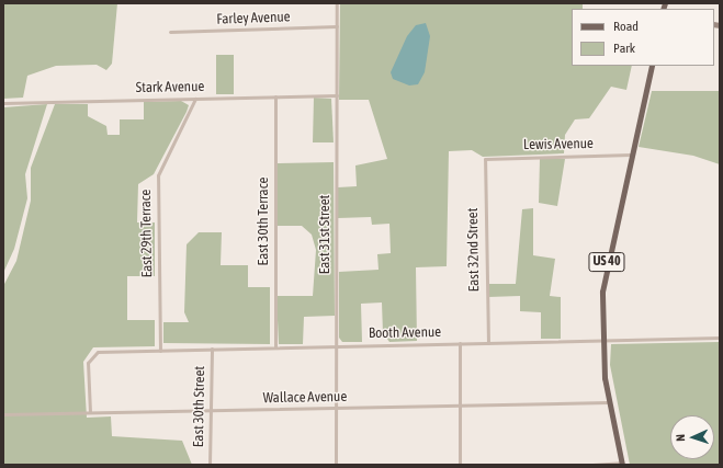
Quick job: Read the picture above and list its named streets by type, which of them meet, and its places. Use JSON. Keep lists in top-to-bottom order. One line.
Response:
{"streets":{"main road":["US 40"],"street":["Farley Avenue","Stark Avenue","Lewis Avenue","East 30th Terrace","East 29th Terrace","East 31st Street","East 32nd Street","Booth Avenue","Wallace Avenue","East 30th Street"]},"crossings":[["Farley Avenue","East 31st Street"],["Stark Avenue","East 30th Terrace"],["Stark Avenue","East 29th Terrace"],["Stark Avenue","East 31st Street"],["Lewis Avenue","East 32nd Street"],["Lewis Avenue","US 40"],["East 30th Terrace","Booth Avenue"],["East 29th Terrace","Booth Avenue"],["East 31st Street","Booth Avenue"],["East 31st Street","Wallace Avenue"],["East 32nd Street","Booth Avenue"],["US 40","Booth Avenue"],["US 40","Wallace Avenue"],["Booth Avenue","Wallace Avenue"],["Booth Avenue","East 30th Street"],["Wallace Avenue","East 30th Street"]],"legend":["Road","Park"],"north":"left"}
